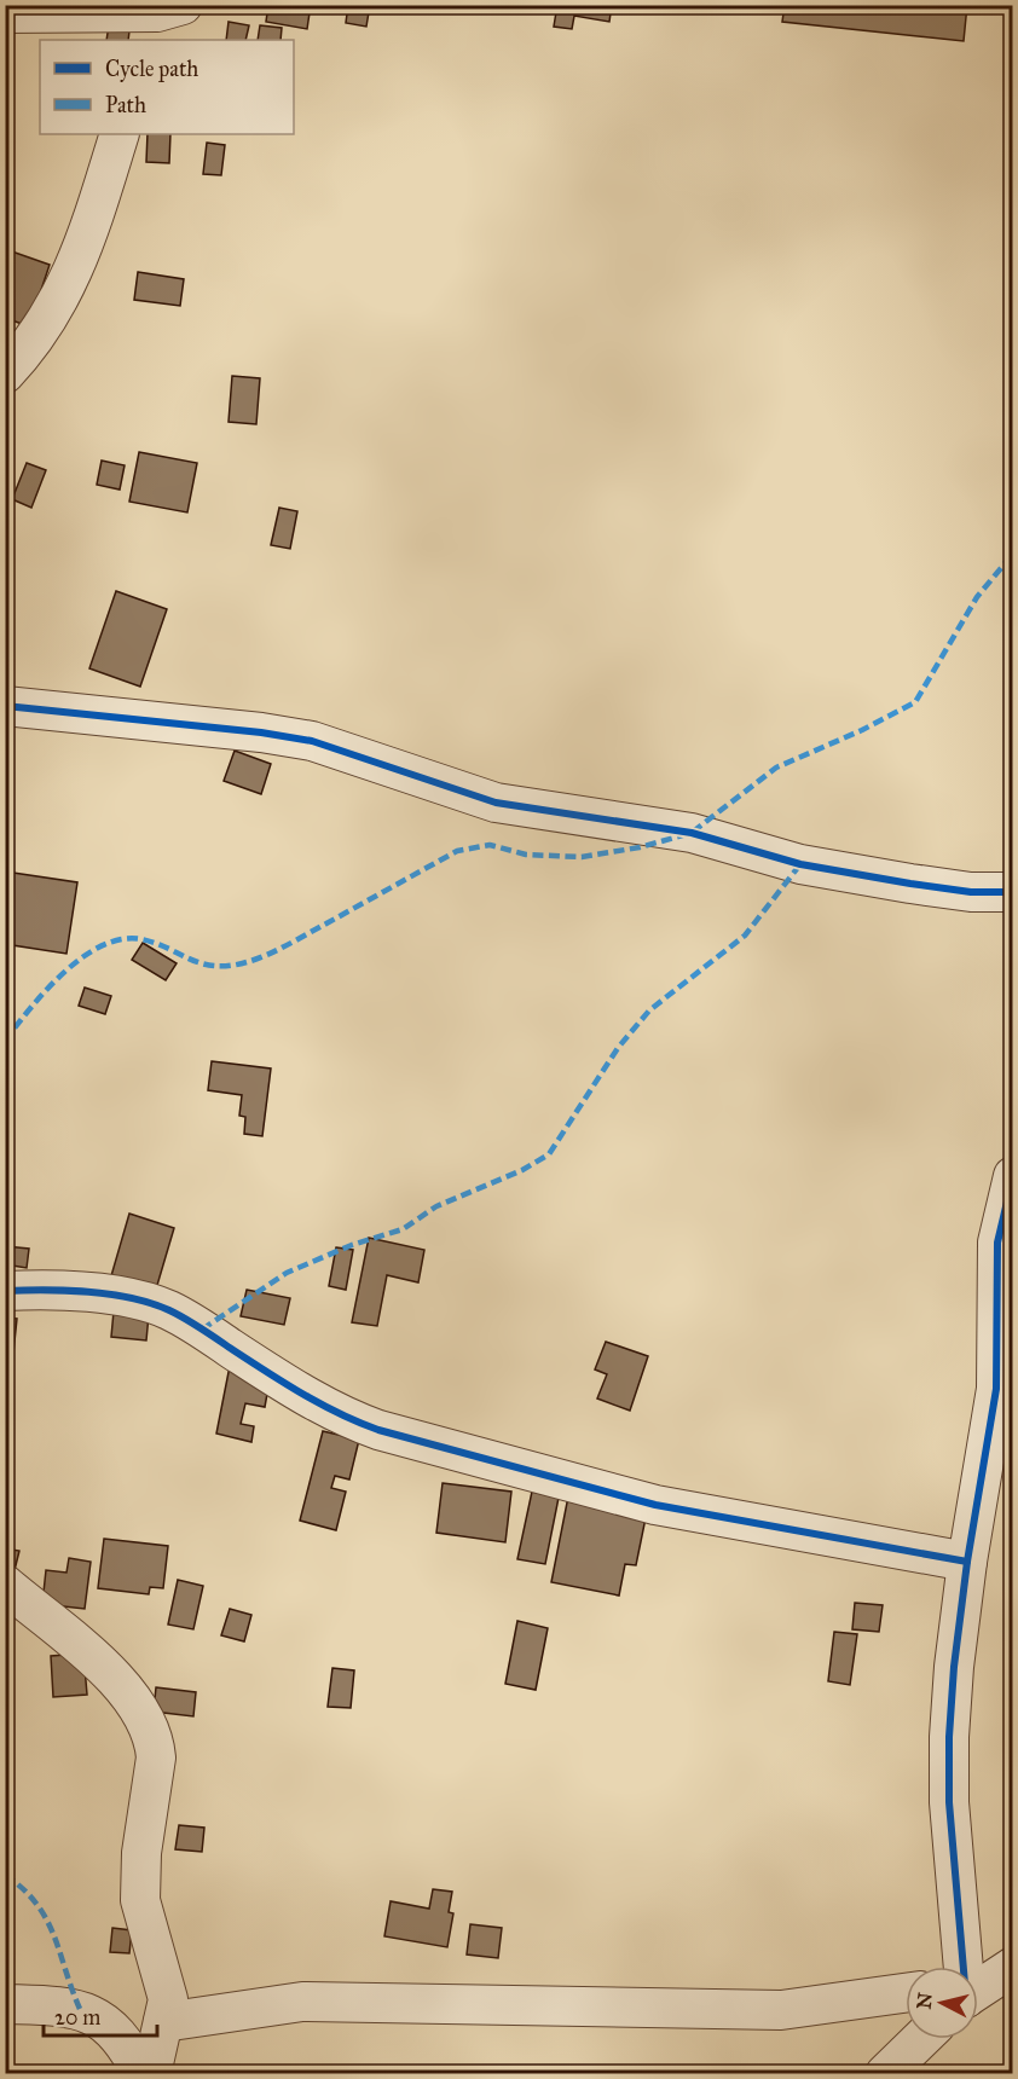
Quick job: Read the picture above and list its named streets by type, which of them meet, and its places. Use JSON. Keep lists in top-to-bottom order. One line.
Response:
{"legend":["Cycle path","Path"],"scale_bar":"20 m","north":"left"}
